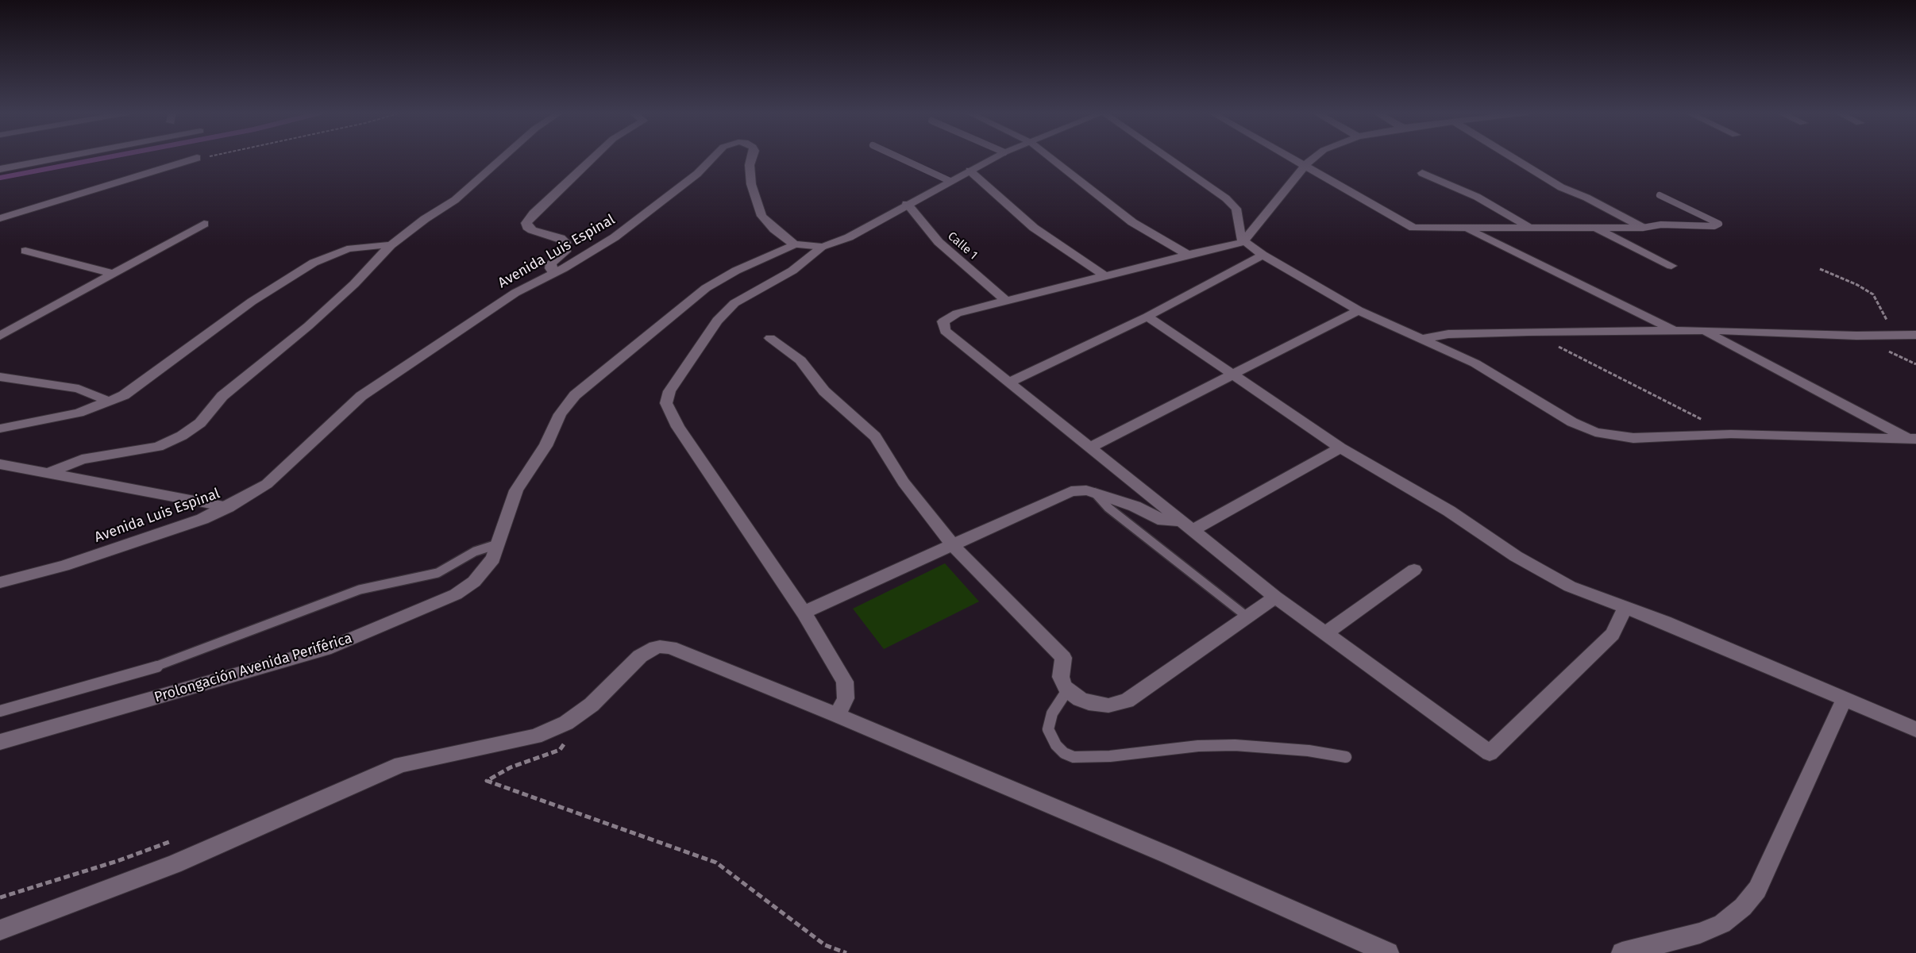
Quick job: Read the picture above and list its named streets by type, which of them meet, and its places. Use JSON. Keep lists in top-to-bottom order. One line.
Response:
{"streets":{"street":["Calle 1","Avenida Luis Espinal","Prolongación Avenida Periférica"]},"crossings":[["Avenida Luis Espinal","Prolongación Avenida Periférica"]]}
